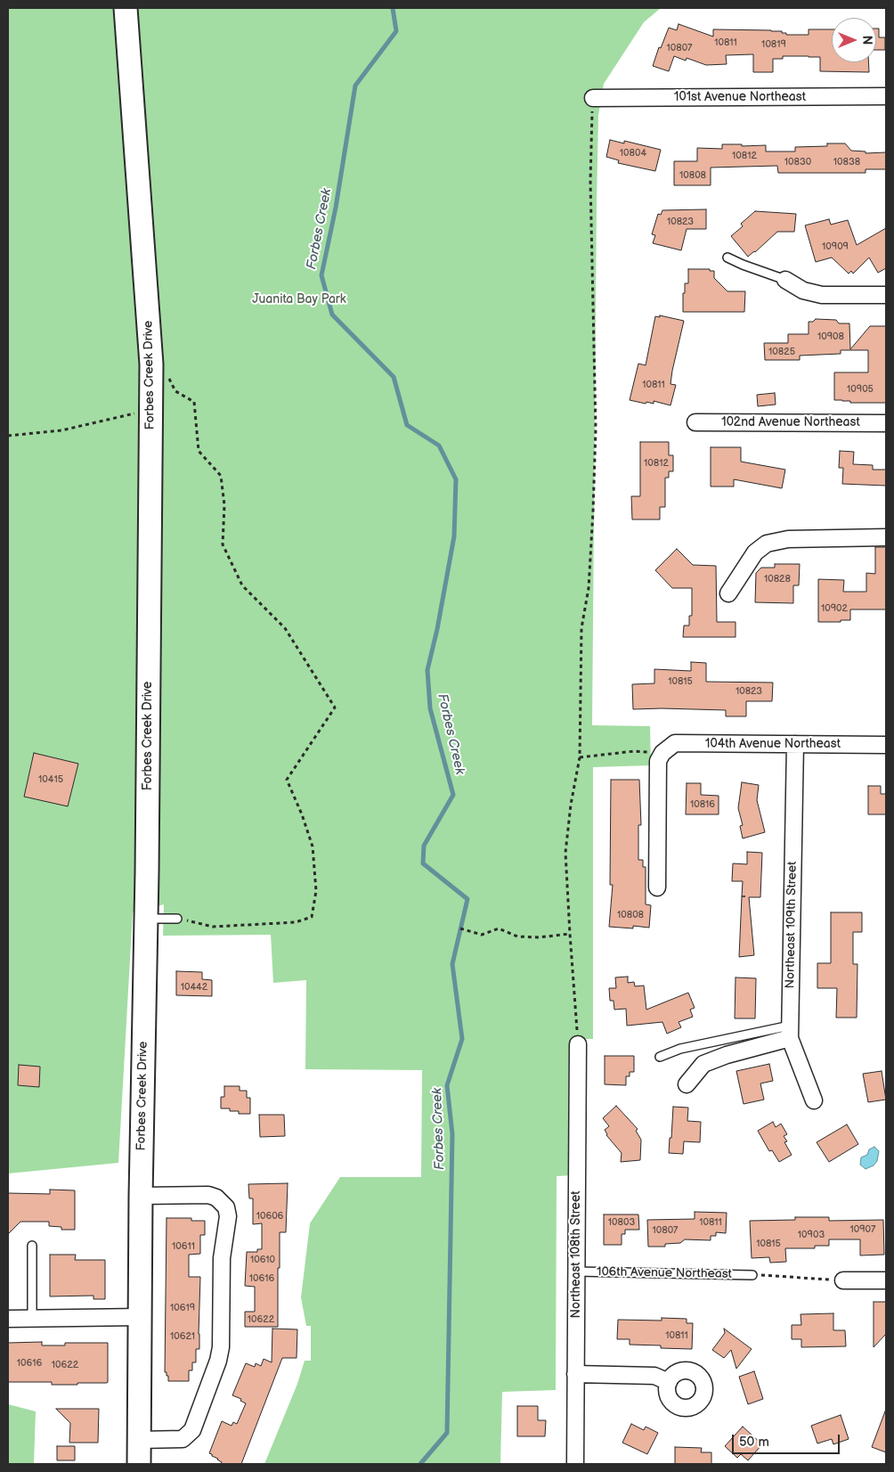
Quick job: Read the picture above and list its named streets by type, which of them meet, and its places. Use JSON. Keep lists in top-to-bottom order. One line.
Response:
{"streets":{"street":["101st Avenue Northeast","Forbes Creek Drive","102nd Avenue Northeast","104th Avenue Northeast","Northeast 109th Street","Northeast 108th Street"],"lane":["106th Avenue Northeast"]},"crossings":[["104th Avenue Northeast","Northeast 109th Street"],["Northeast 108th Street","106th Avenue Northeast"]],"water":["Forbes Creek"],"parks":["Juanita Bay Park"],"house_numbers":["10811","10819","10807","10804","10812","10830","10838","10808","10823","10909","10908","10825","10811","10905","10812","10828","10902","10815","10823","10415","10816","10808","10442","10606","10803","10811","10907","10807","10903","10815","10611","10610","10616","10619","10622","10811","10621","10616","10622"],"scale_bar":"50 m","north":"right"}
